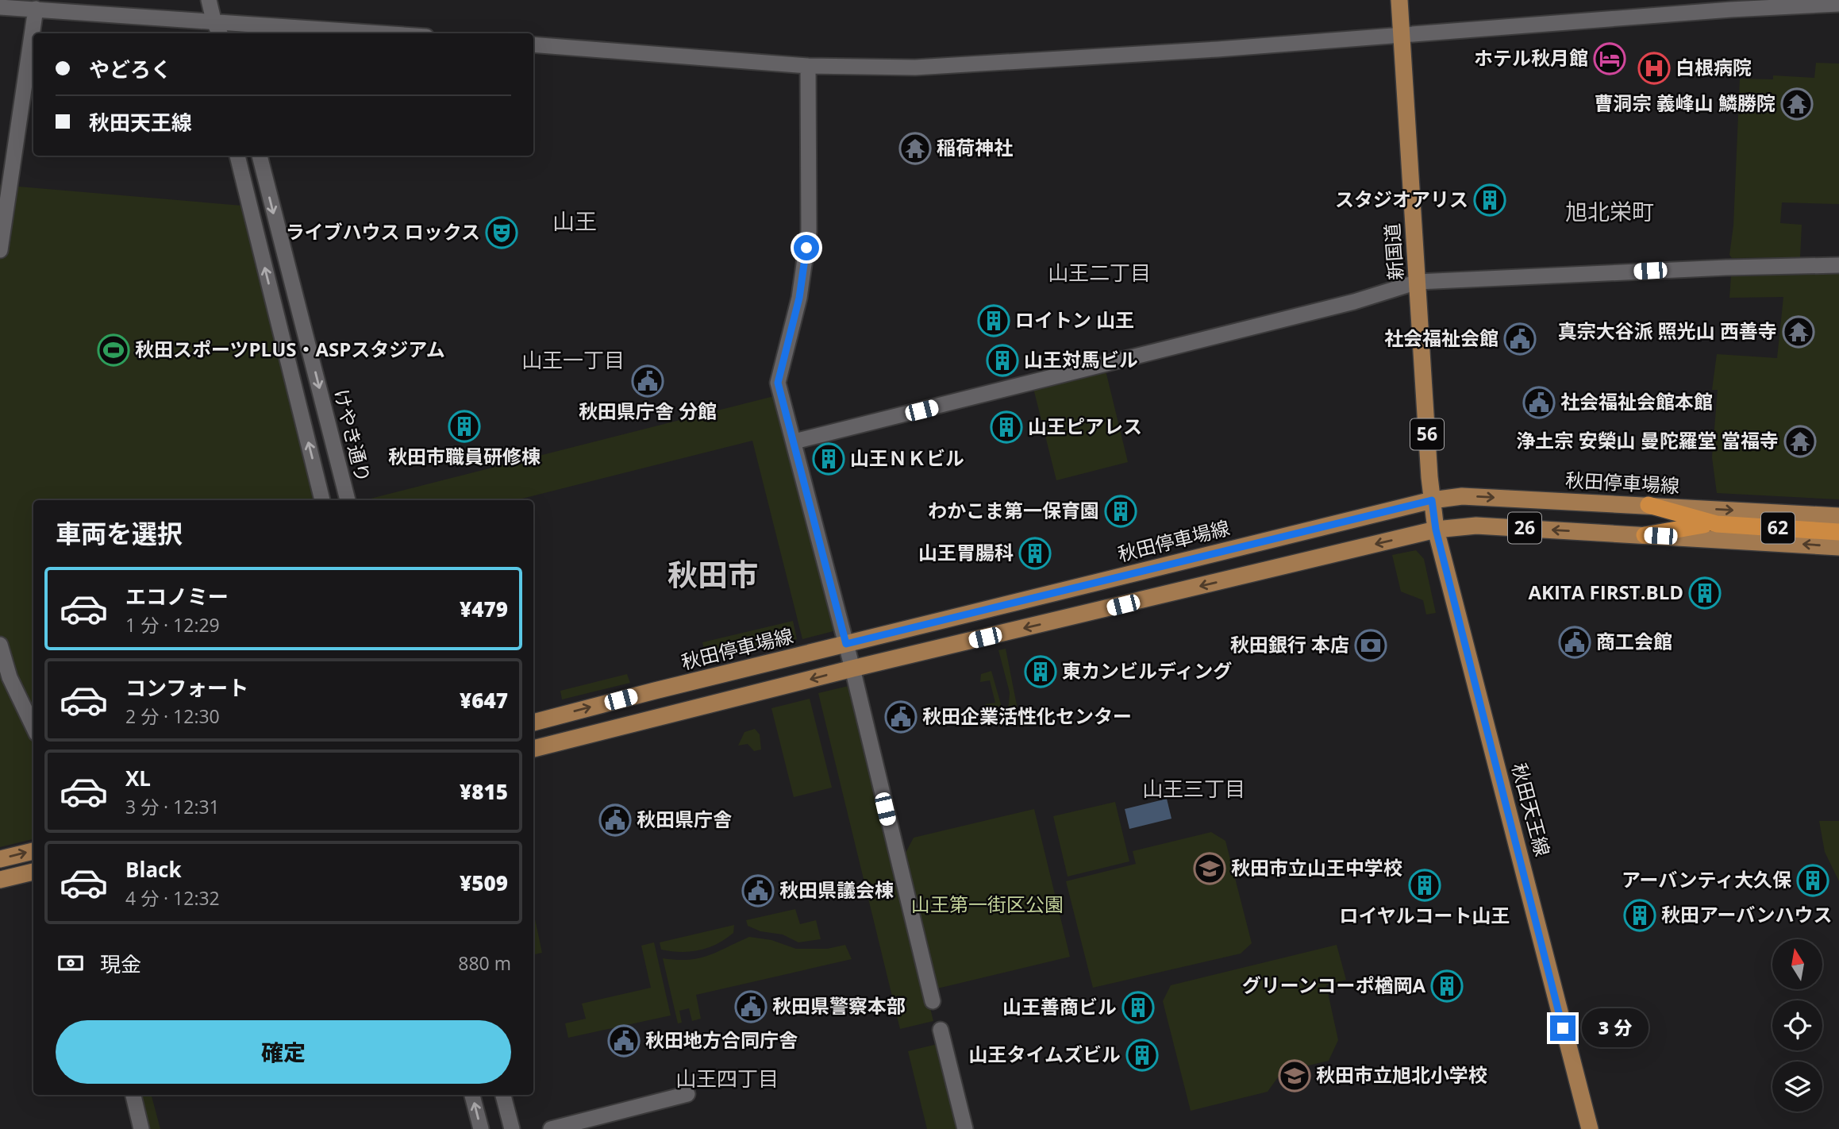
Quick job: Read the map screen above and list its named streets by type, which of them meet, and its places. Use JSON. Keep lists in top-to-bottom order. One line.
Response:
{"streets":{"highway":["62"],"main road":["新国道","56","秋田停車場線","26","秋田天王線"],"street":["けやき通り"]},"crossings":[["新国道","秋田停車場線"],["新国道","秋田天王線"],["秋田停車場線","62"],["秋田停車場線","秋田天王線"],["26","62"],["26","秋田天王線"]],"districts":["旭北栄町","山王","山王二丁目","山王一丁目","秋田市","山王三丁目","山王四丁目"],"parks":["山王第一街区公園"],"places":{"hotel":["ホテル秋月館"],"hospital":["白根病院"],"temple":["曹洞宗 義峰山 鱗勝院","稲荷神社","真宗大谷派 照光山 西善寺","浄土宗 安榮山 曼陀羅堂 當福寺"],"building":["スタジオアリス","ロイトン 山王","山王対馬ビル","秋田市職員研修棟","山王ピアレス","山王ＮＫビル","わかこま第一保育園","山王胃腸科","AKITA FIRST.BLD","東カンビルディング","アーバンティ大久保","ロイヤルコート山王","秋田アーバンハウス","グリーンコーポ楢岡A","山王善商ビル","山王タイムズビル"],"theatre":["ライブハウス ロックス"],"public building":["社会福祉会館","秋田県庁舎 分館","社会福祉会館本館","商工会館","秋田企業活性化センター","秋田県庁舎","秋田県議会棟","秋田県警察本部","秋田地方合同庁舎"],"sports":["秋田スポーツPLUS・ASPスタジアム"],"bank":["秋田銀行 本店"],"school or university":["秋田市立山王中学校","秋田市立旭北小学校"]},"north":"top","page":{"banner":["やどろく","秋田天王線"],"heading":"車両を選択","list":[{"name":"エコノミー","note":"1 分 · 12:29","value":"¥479"},{"name":"コンフォート","note":"2 分 · 12:30","value":"¥647"},{"name":"XL","note":"3 分 · 12:31","value":"¥815"},{"name":"Black","note":"4 分 · 12:32","value":"¥509"}],"pay":["現金","880 m"],"bubble":"3 分","buttons":"確定"}}
